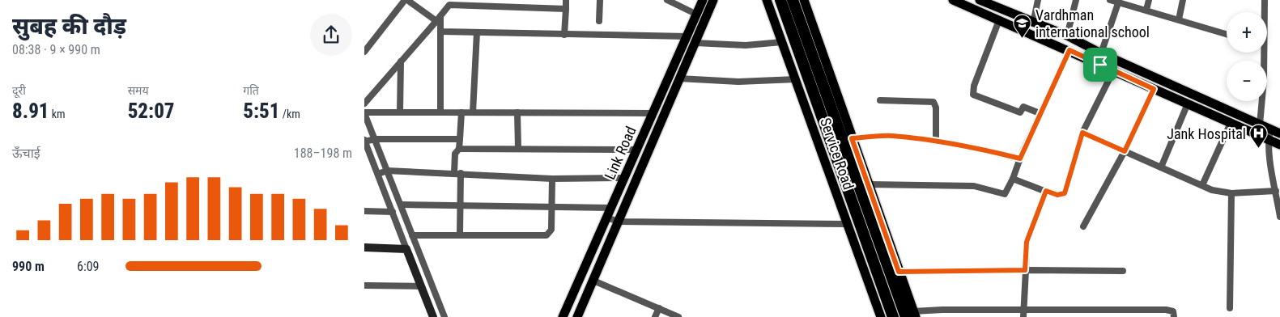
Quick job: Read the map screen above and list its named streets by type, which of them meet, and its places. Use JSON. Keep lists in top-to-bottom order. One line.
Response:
{"streets":{"main road":["Link Road","Service Road"]},"places":{"school or university":["Vardhman international school"],"hospital":["Jank Hospital"]},"page":{"heading":["सुबह की दौड़","08:38 · 9 × 990 m"],"map_buttons":["+","−"],"stats":[["दूरी","8.91 km"],["समय","52:07"],["गति","5:51 /km"]],"chart":["ऊँचाई","188–198 m"],"list":[{"name":"990 m","note":"6:09"}]}}
